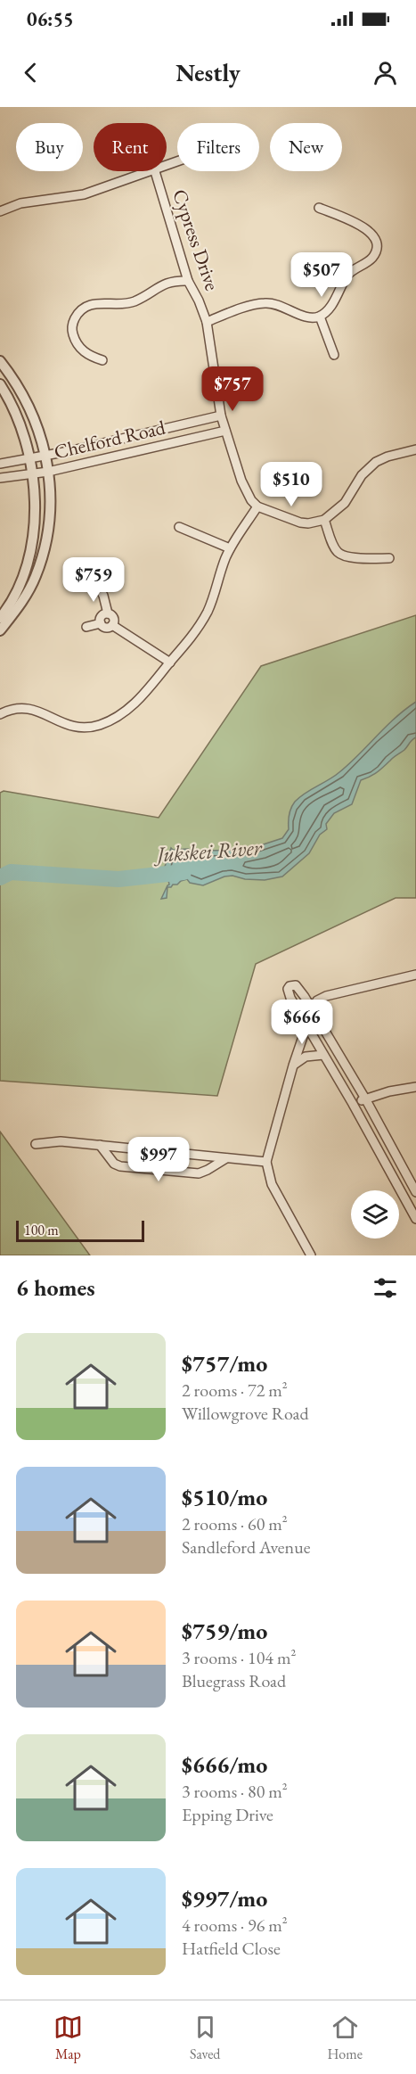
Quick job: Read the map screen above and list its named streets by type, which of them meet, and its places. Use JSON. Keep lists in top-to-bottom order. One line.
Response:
{"streets":{"street":["Cypress Drive","Chelford Road"]},"crossings":[["Cypress Drive","Chelford Road"]],"water":["Jukskei River"],"scale_bar":"100 m","page":{"status":"06:55","header":"Nestly","chip":["Buy","Rent","Filters","New"],"price":["$507","$757","$510","$759","$666","$997"],"scale":"100 m","heading":"6 homes","list":[{"name":"$757/mo","note":"2 rooms · 72 m² · Willowgrove Road"},{"name":"$510/mo","note":"2 rooms · 60 m² · Sandleford Avenue"},{"name":"$759/mo","note":"3 rooms · 104 m² · Bluegrass Road"},{"name":"$666/mo","note":"3 rooms · 80 m² · Epping Drive"},{"name":"$997/mo","note":"4 rooms · 96 m² · Hatfield Close"}],"tabs":["Map","Saved","Home"]}}
